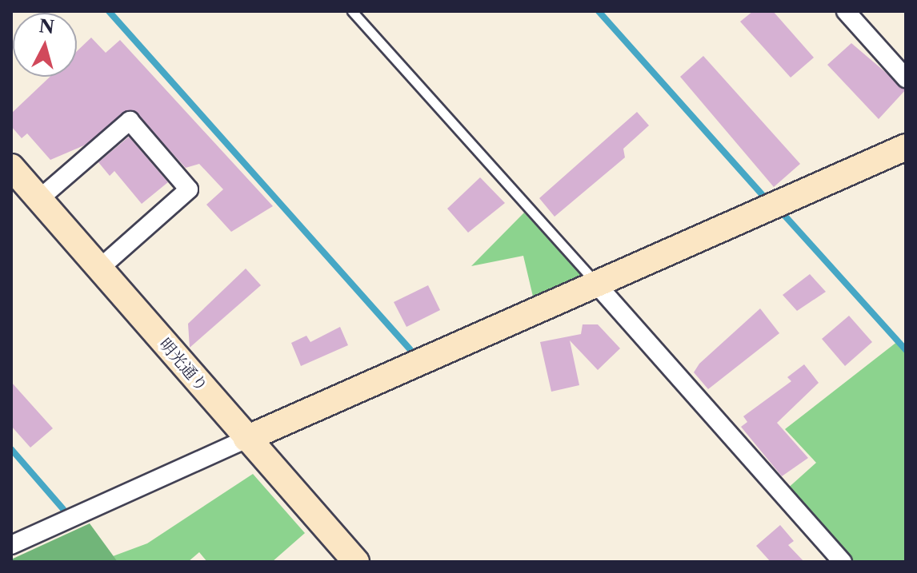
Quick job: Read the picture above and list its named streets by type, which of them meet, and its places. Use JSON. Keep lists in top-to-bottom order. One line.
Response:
{"streets":{"street":["明光通り"]},"north":"top"}
